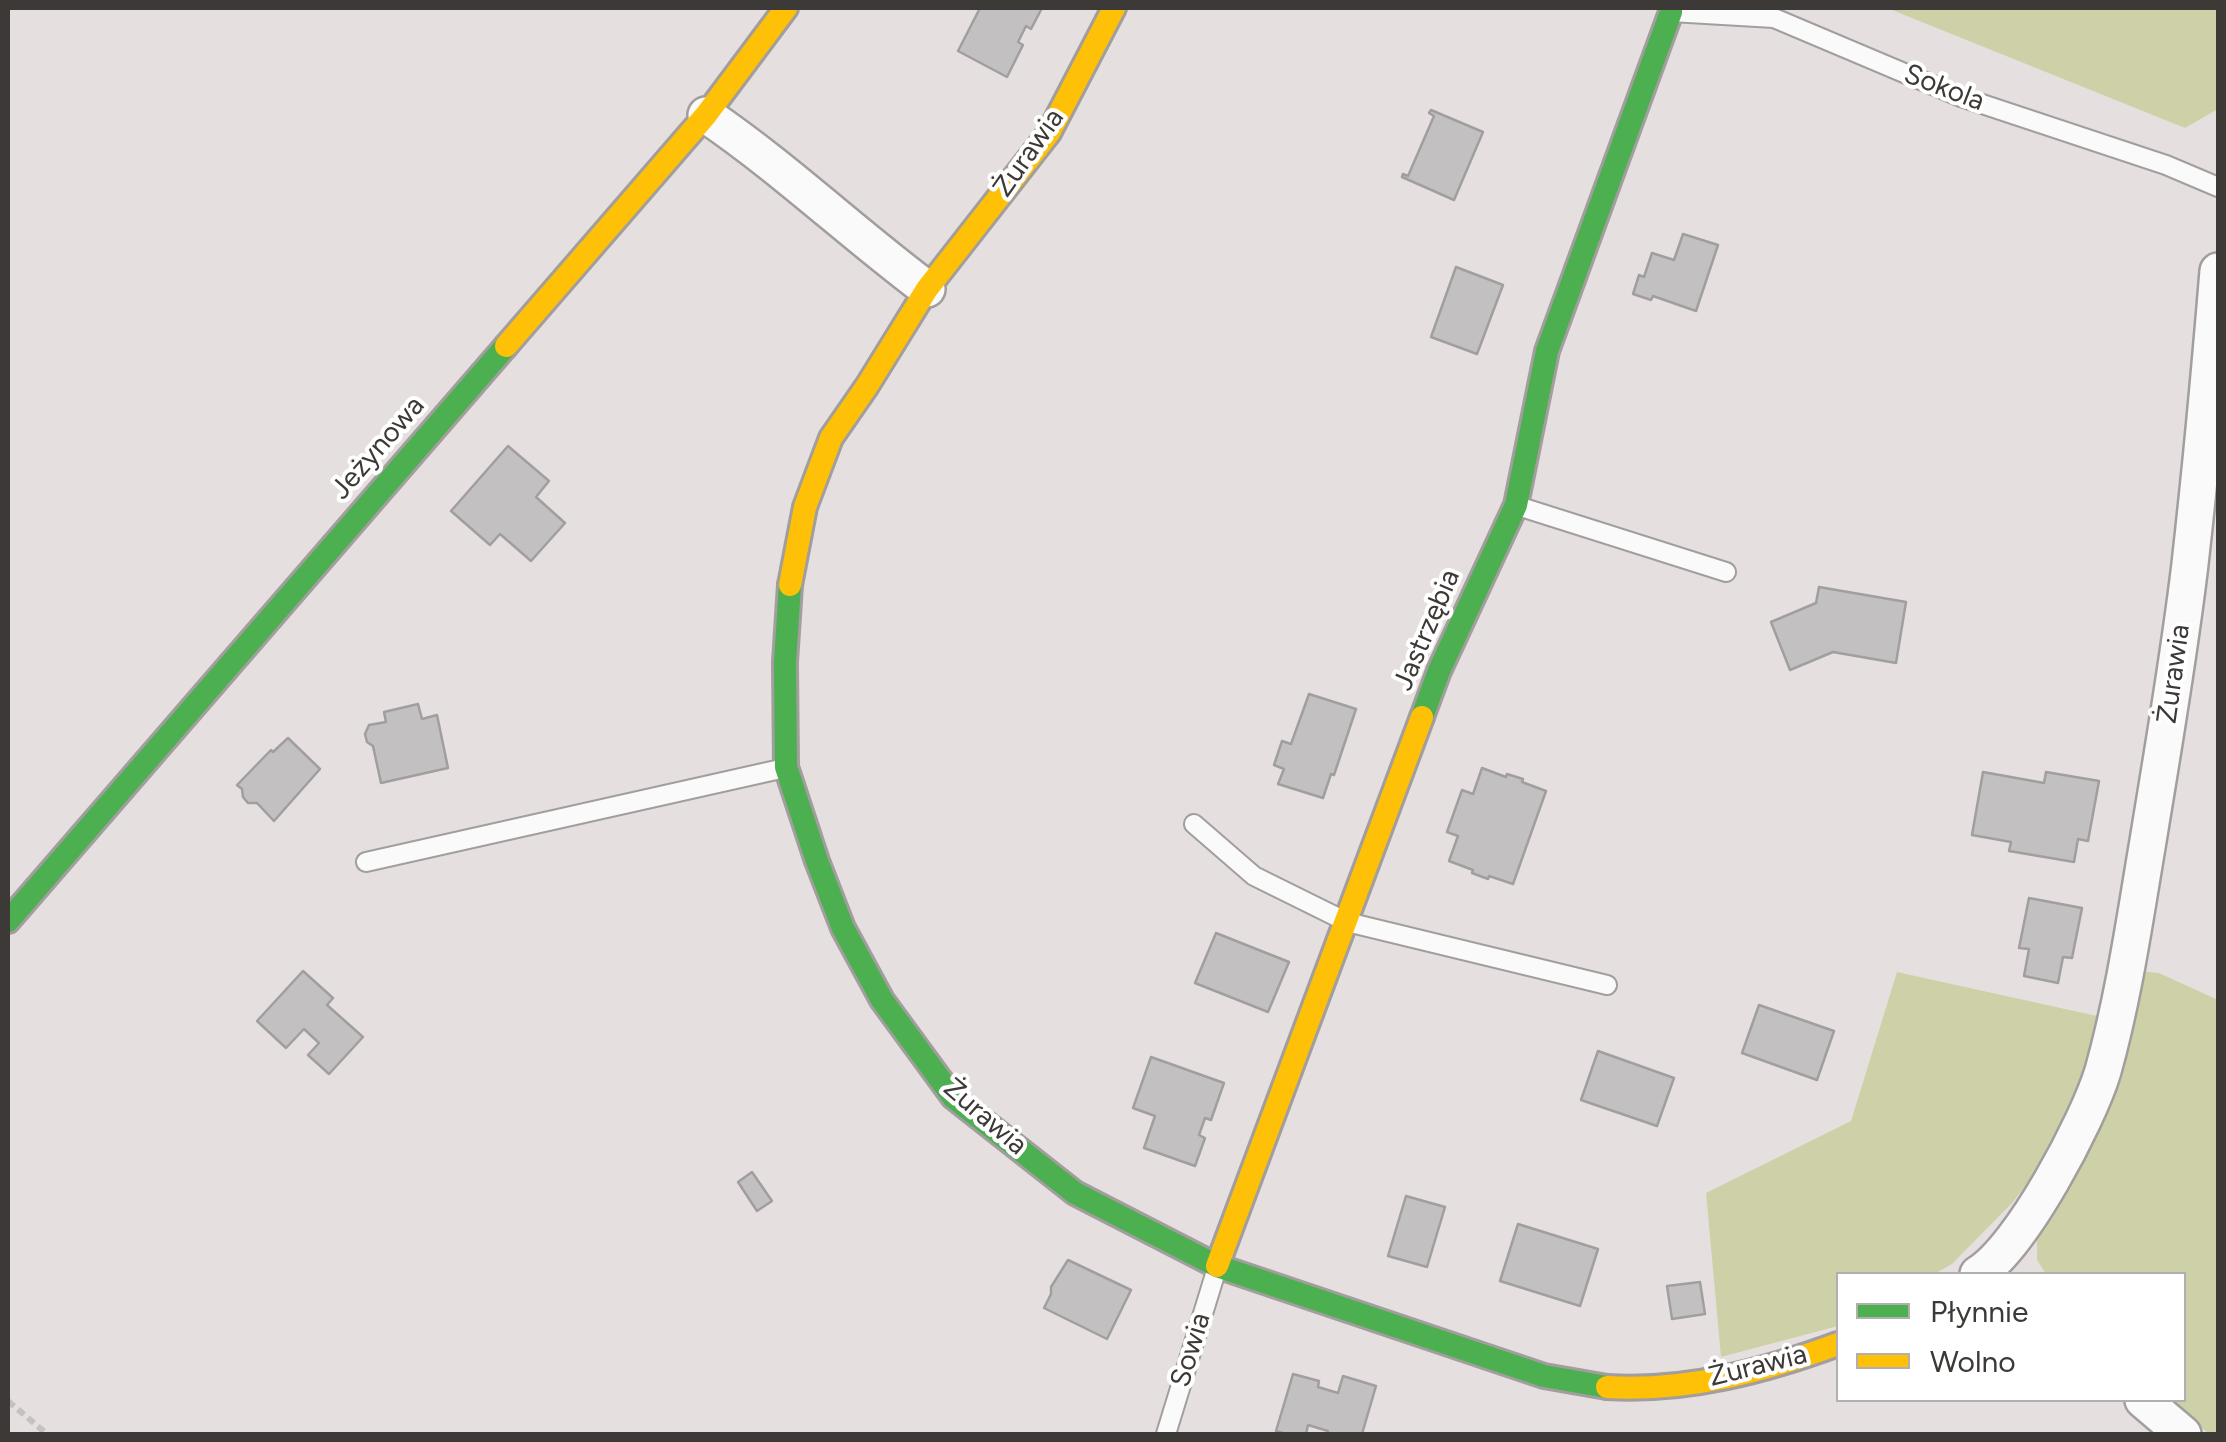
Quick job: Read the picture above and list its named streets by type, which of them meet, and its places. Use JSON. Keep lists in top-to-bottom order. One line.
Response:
{"streets":{"street":["Żurawia","Jeżynowa","Jastrzębia"],"lane":["Sokola","Sowia"]},"crossings":[["Sokola","Jastrzębia"],["Żurawia","Jastrzębia"],["Żurawia","Sowia"],["Jastrzębia","Sowia"]],"legend":["Płynnie","Wolno"]}
